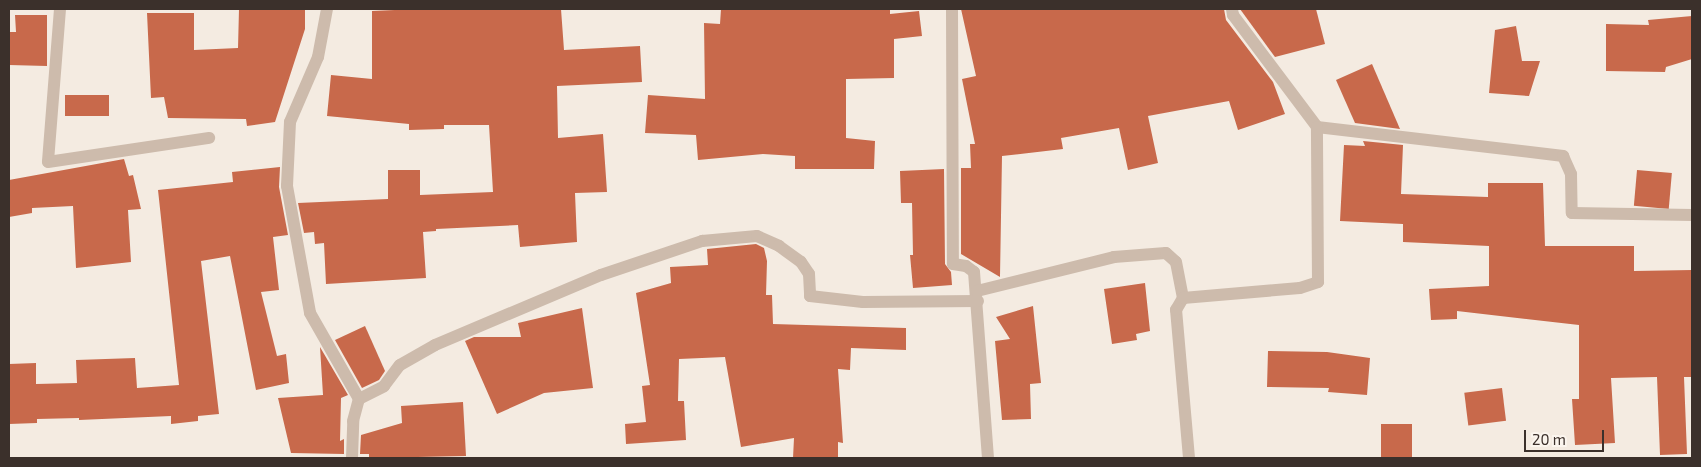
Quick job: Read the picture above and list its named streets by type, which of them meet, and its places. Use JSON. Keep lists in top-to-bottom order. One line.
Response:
{"scale_bar":"20 m"}
